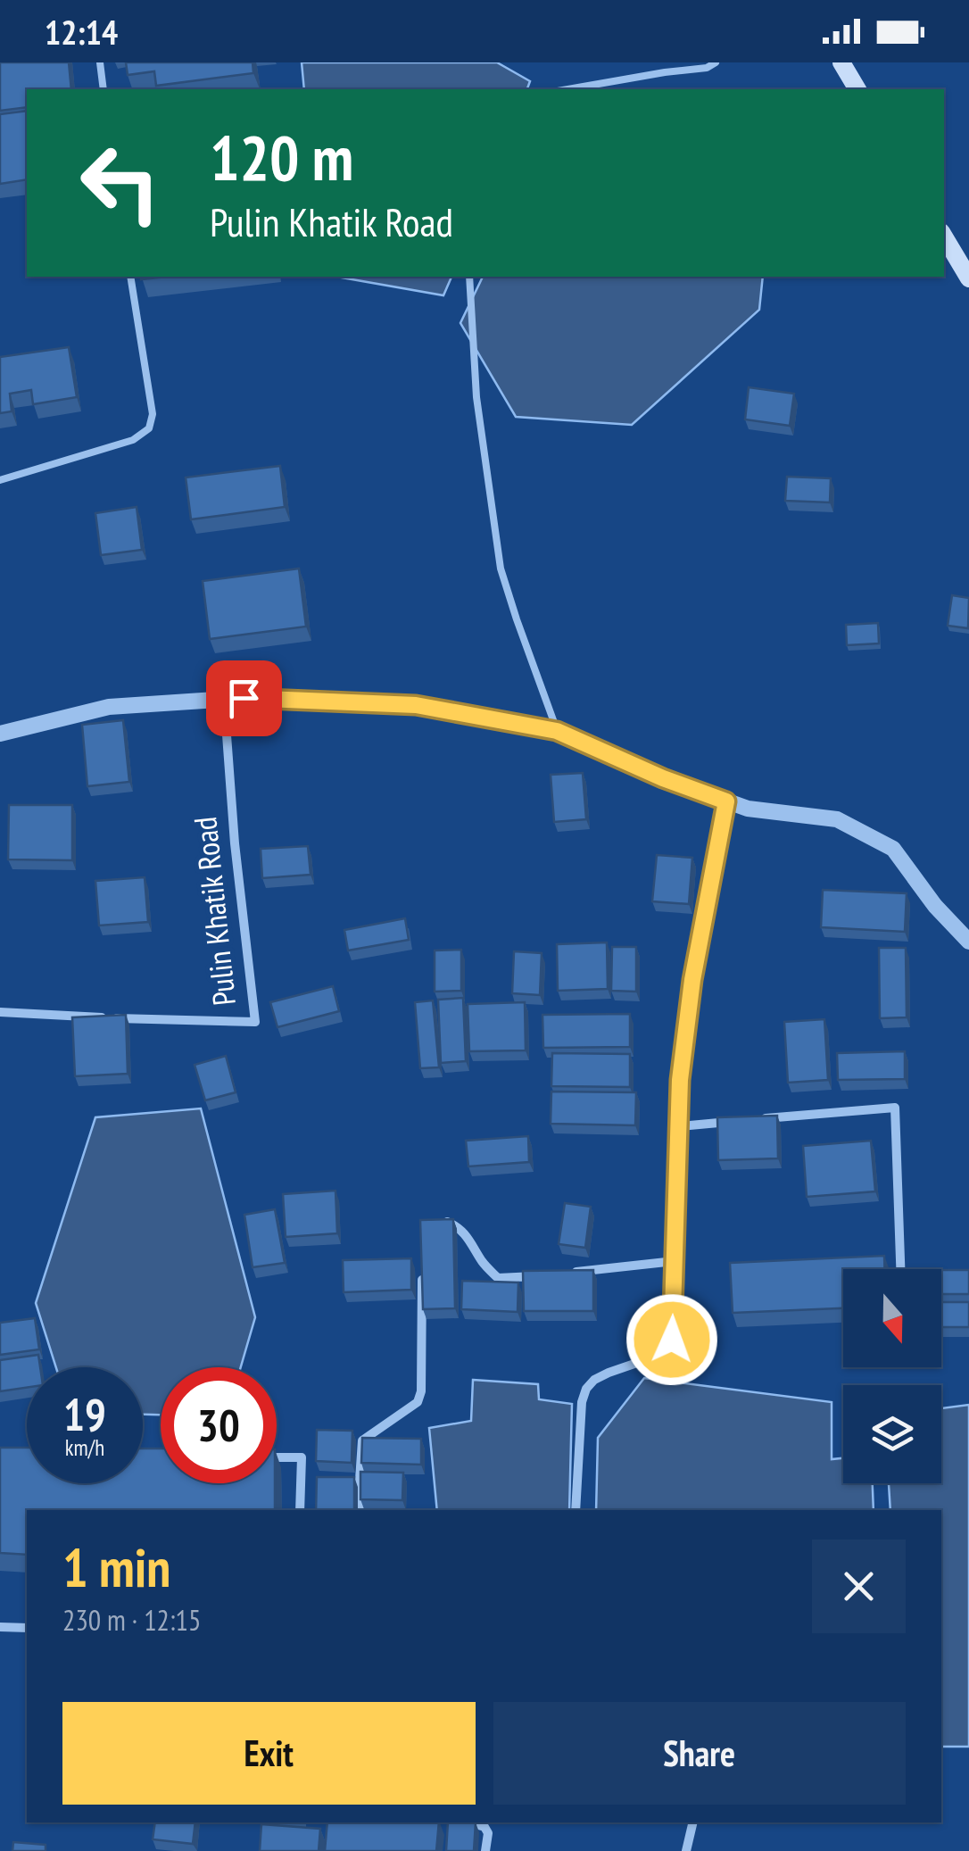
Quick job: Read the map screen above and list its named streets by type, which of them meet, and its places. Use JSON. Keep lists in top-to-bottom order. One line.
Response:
{"streets":{"street":["Pulin Khatik Road"]},"north":"bottom","page":{"status":"12:14","turn":["120 m","Pulin Khatik Road"],"speed":"19 km/h","limit":"30","heading":["1 min","230 m · 12:15"],"buttons":["Exit","Share"]}}
